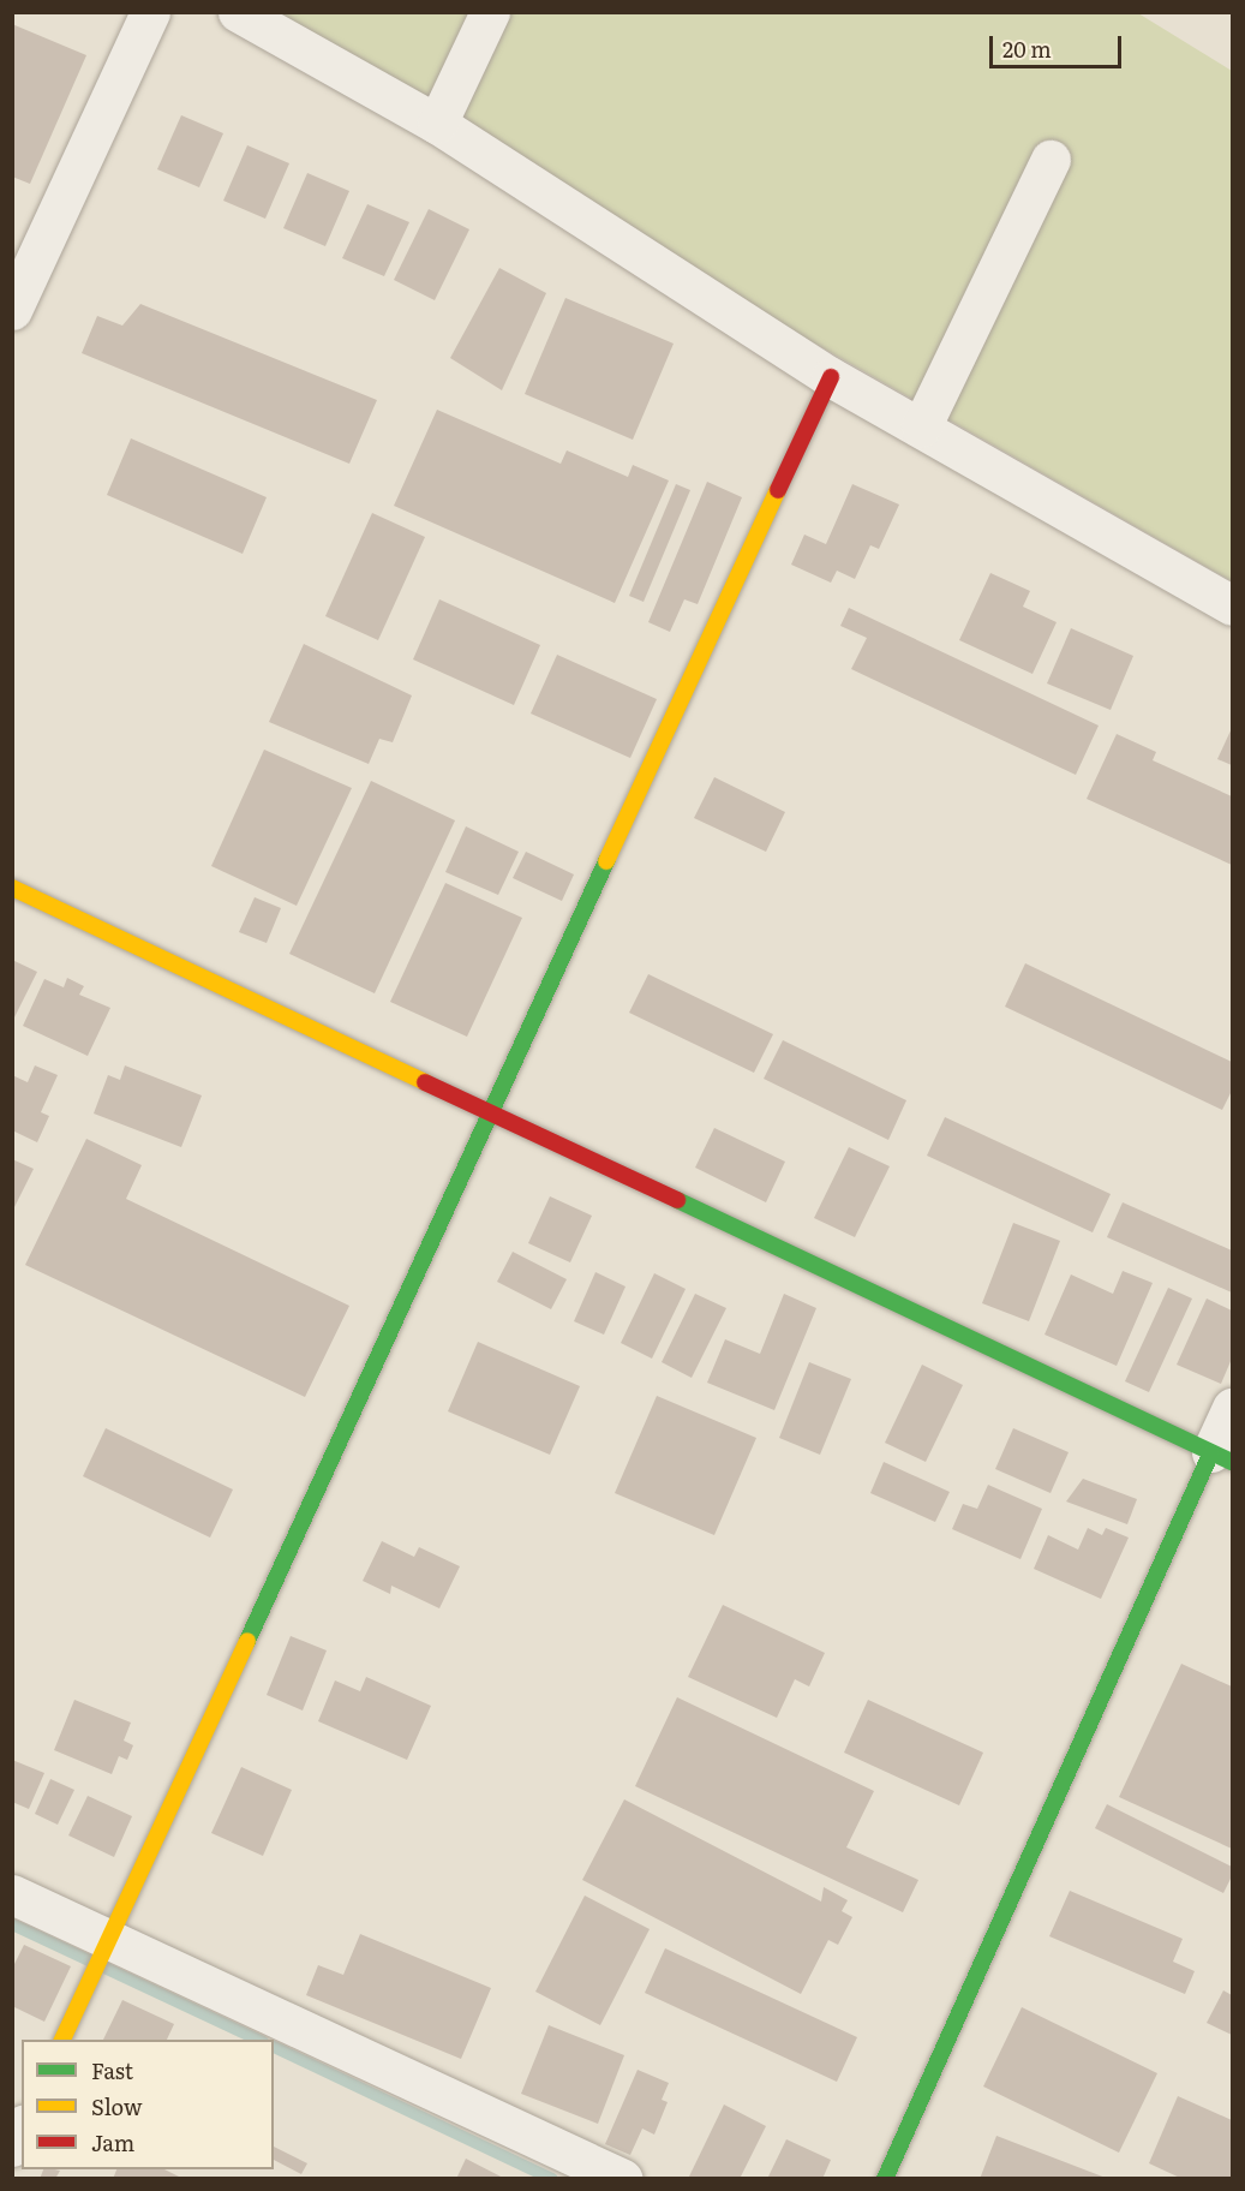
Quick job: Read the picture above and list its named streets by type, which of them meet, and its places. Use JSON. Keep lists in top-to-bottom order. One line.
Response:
{"legend":["Fast","Slow","Jam"],"scale_bar":"20 m"}
